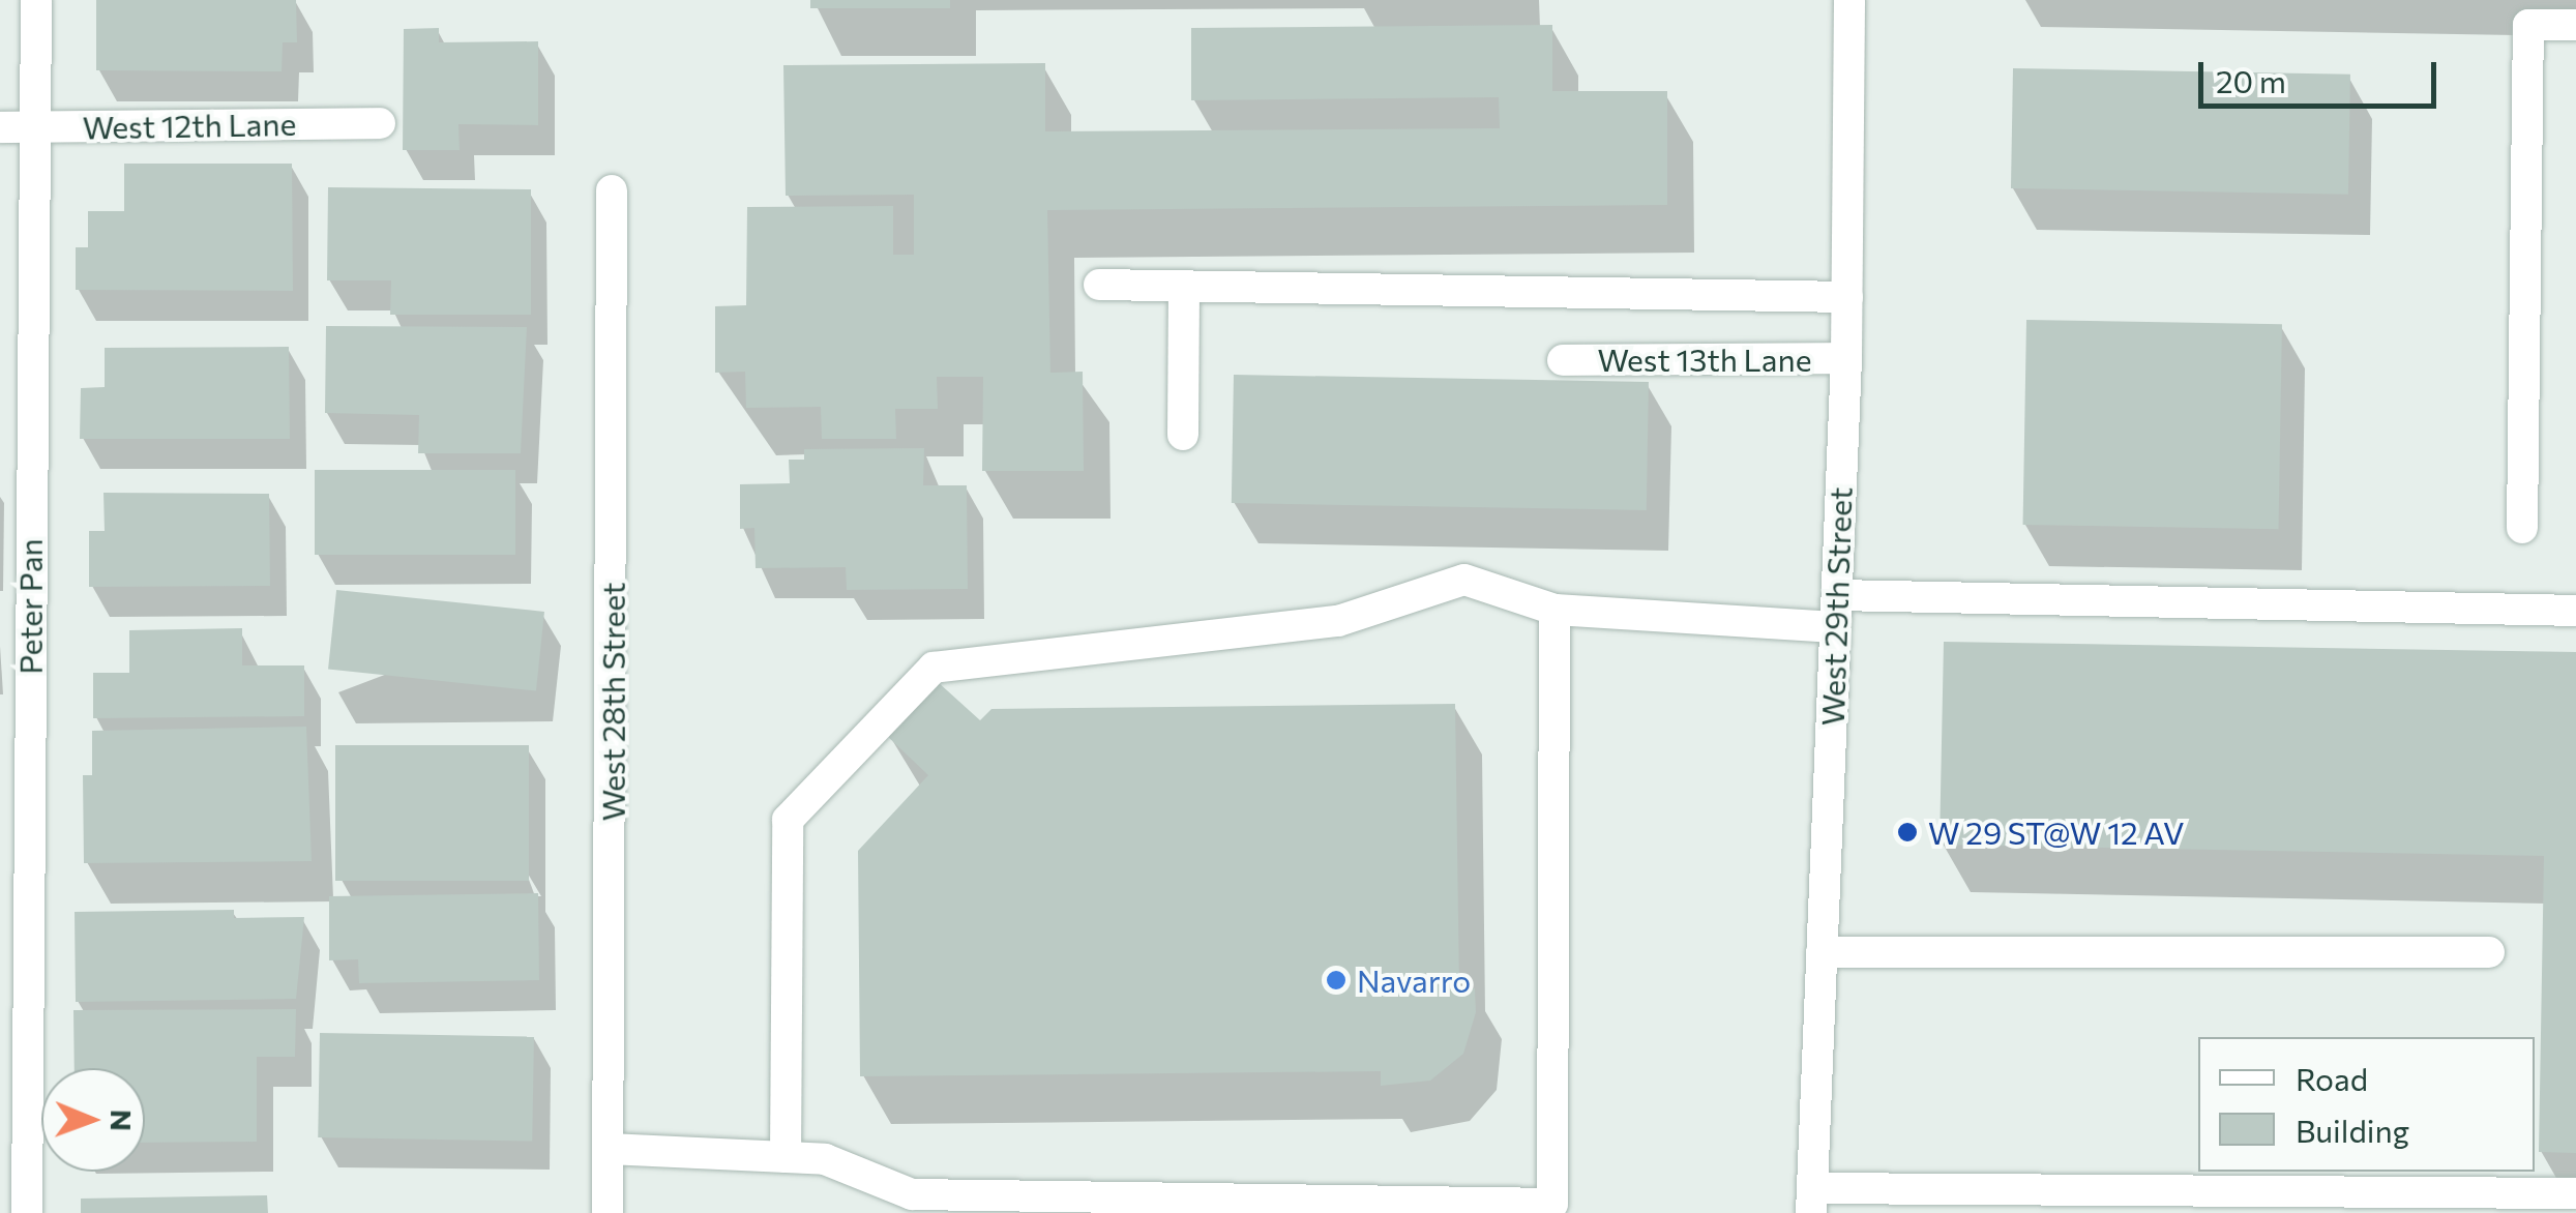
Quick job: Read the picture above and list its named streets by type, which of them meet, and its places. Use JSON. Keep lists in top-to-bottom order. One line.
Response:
{"streets":{"street":["West 12th Lane","West 13th Lane","Peter Pan","West 29th Street","West 28th Street"]},"crossings":[["West 12th Lane","Peter Pan"],["West 13th Lane","West 29th Street"]],"places":["W 29 ST@W 12 AV","Navarro"],"legend":["Road","Building"],"scale_bar":"20 m","north":"right"}
